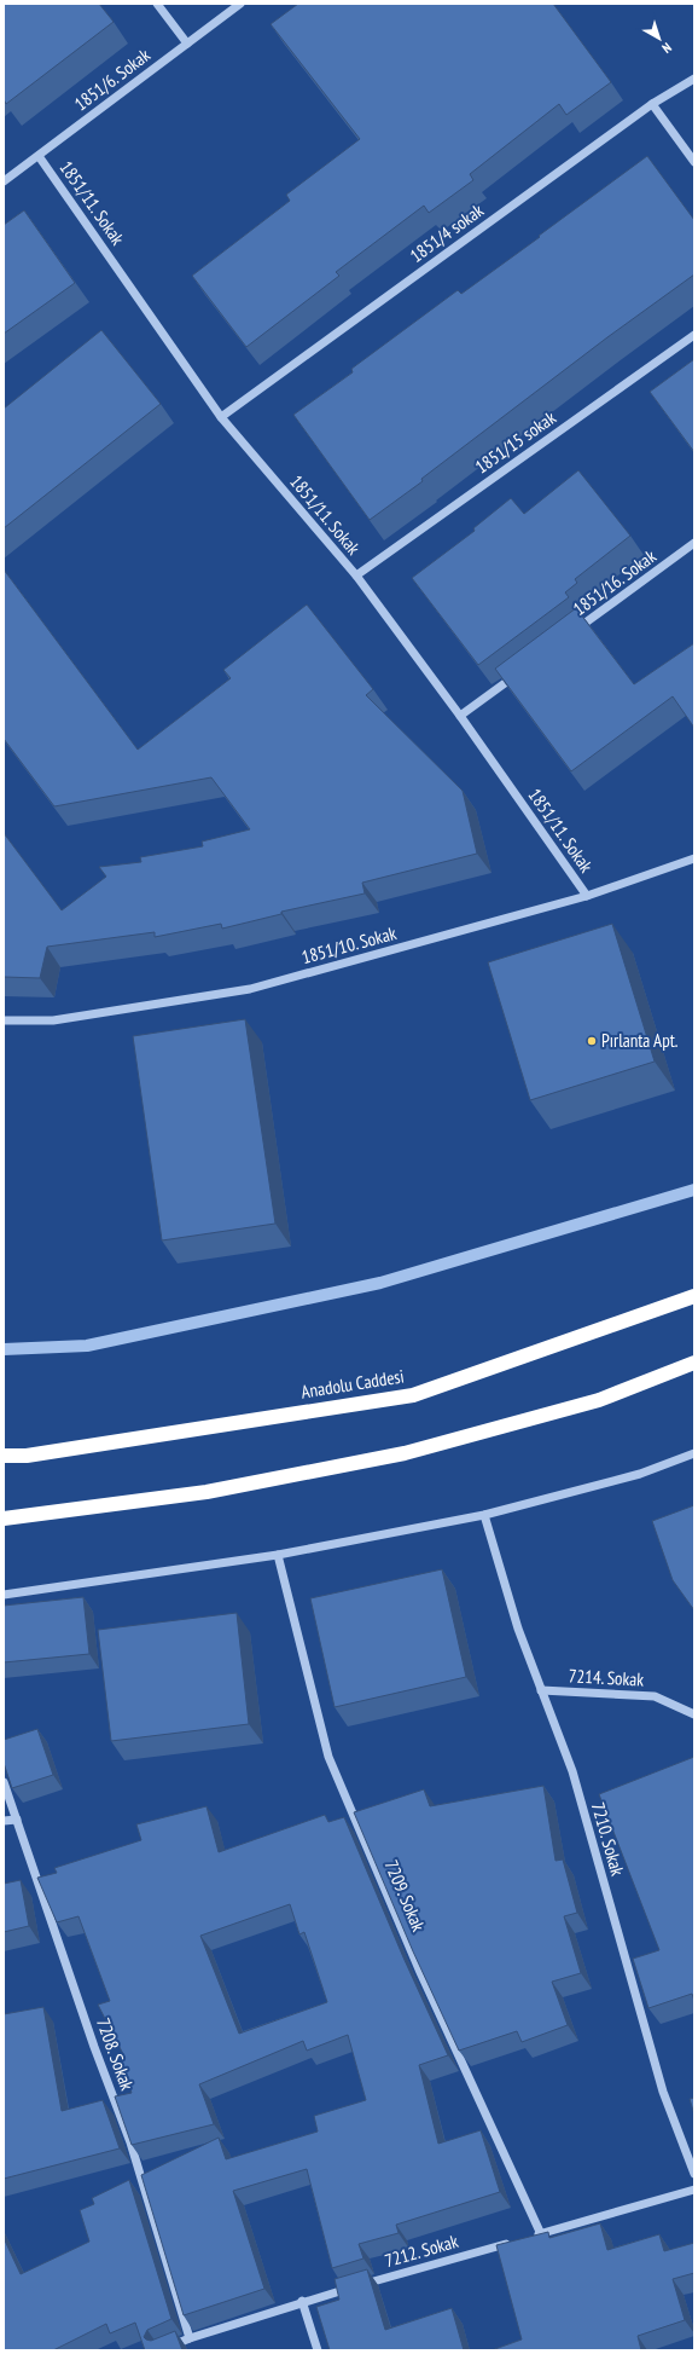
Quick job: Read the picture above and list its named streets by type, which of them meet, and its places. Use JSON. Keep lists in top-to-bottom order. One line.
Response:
{"streets":{"highway":["Anadolu Caddesi"],"street":["1851/6. Sokak","1851/11. Sokak","1851/4 sokak","1851/15 sokak","1851/16. Sokak","1851/10. Sokak","7214. Sokak","7210. Sokak","7209. Sokak","7208. Sokak","7212. Sokak"]},"crossings":[["1851/6. Sokak","1851/11. Sokak"],["1851/11. Sokak","1851/4 sokak"],["1851/11. Sokak","1851/15 sokak"],["1851/11. Sokak","1851/10. Sokak"],["7214. Sokak","7210. Sokak"],["7208. Sokak","7212. Sokak"]],"places":["Pırlanta Apt."],"north":"bottom right"}
